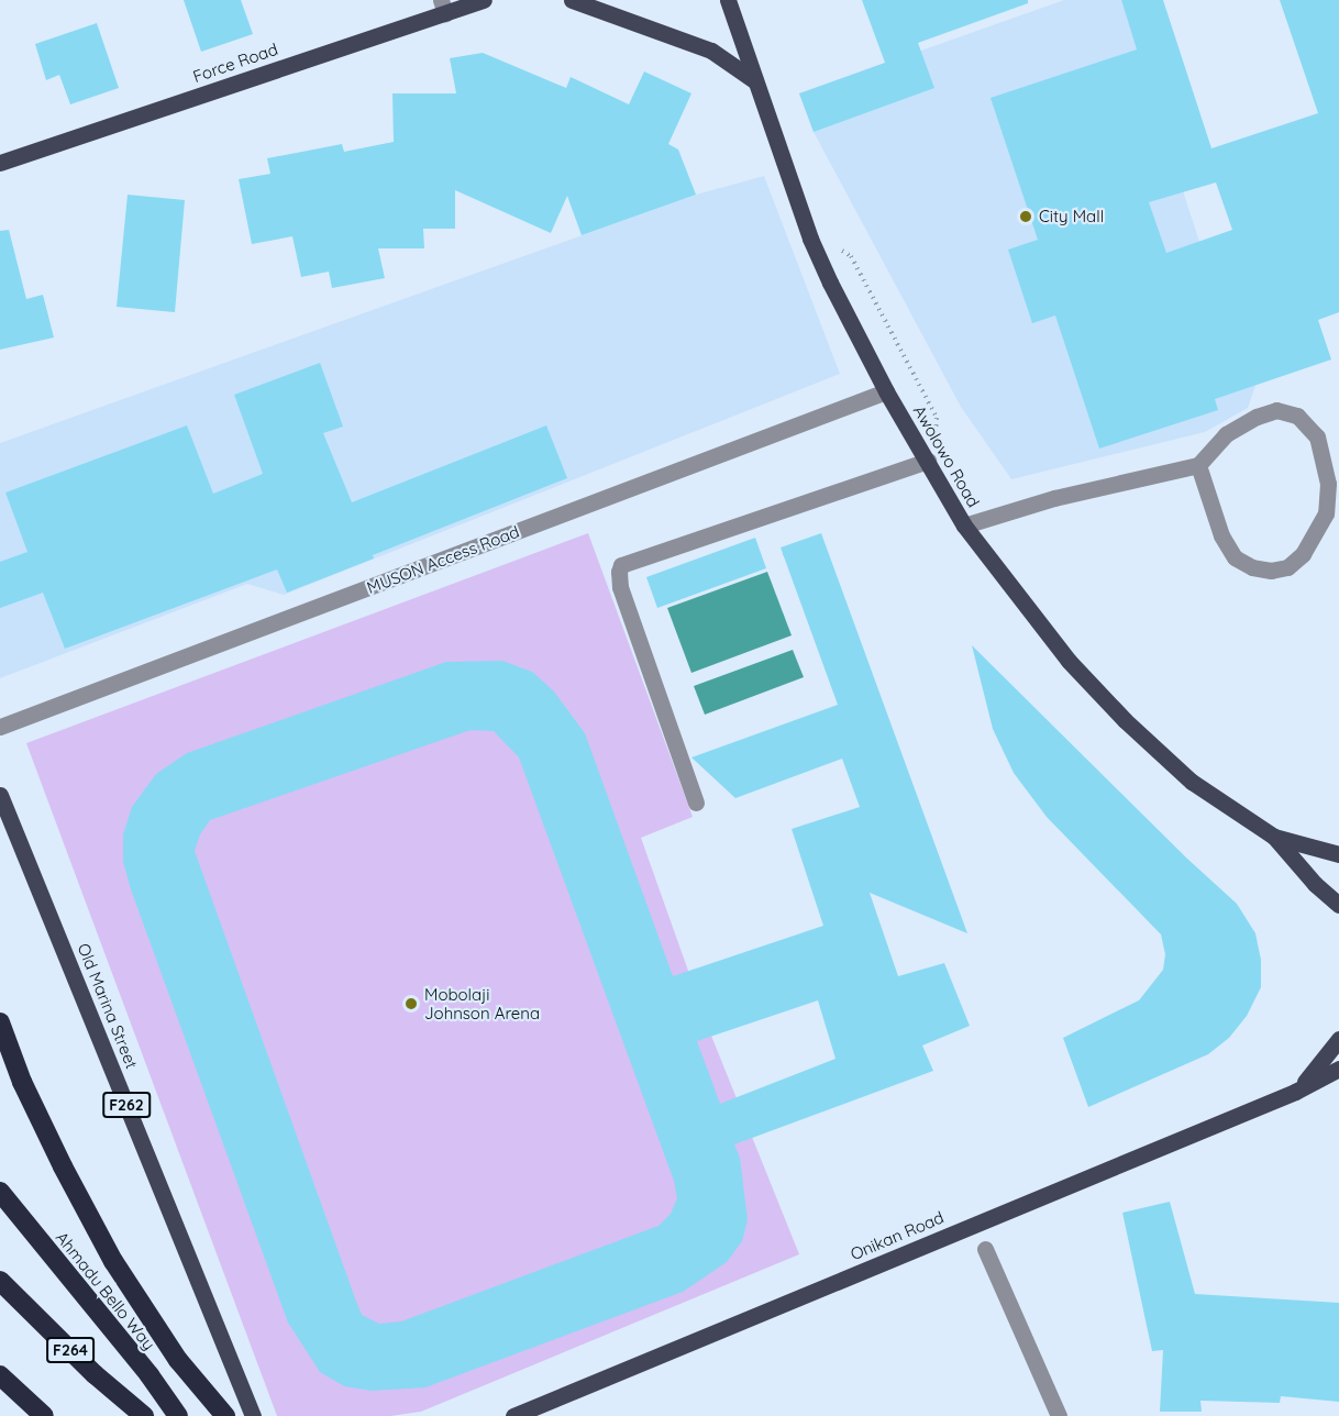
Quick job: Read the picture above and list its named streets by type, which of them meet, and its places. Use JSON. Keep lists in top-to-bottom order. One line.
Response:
{"streets":{"highway":["Ahmadu Bello Way","F264"],"main road":["Force Road","Awolowo Road","Old Marina Street","F262","Onikan Road"],"lane":["MUSON Access Road"]},"crossings":[["Awolowo Road","MUSON Access Road"]],"places":["City Mall","Mobolaji Johnson Arena"]}
